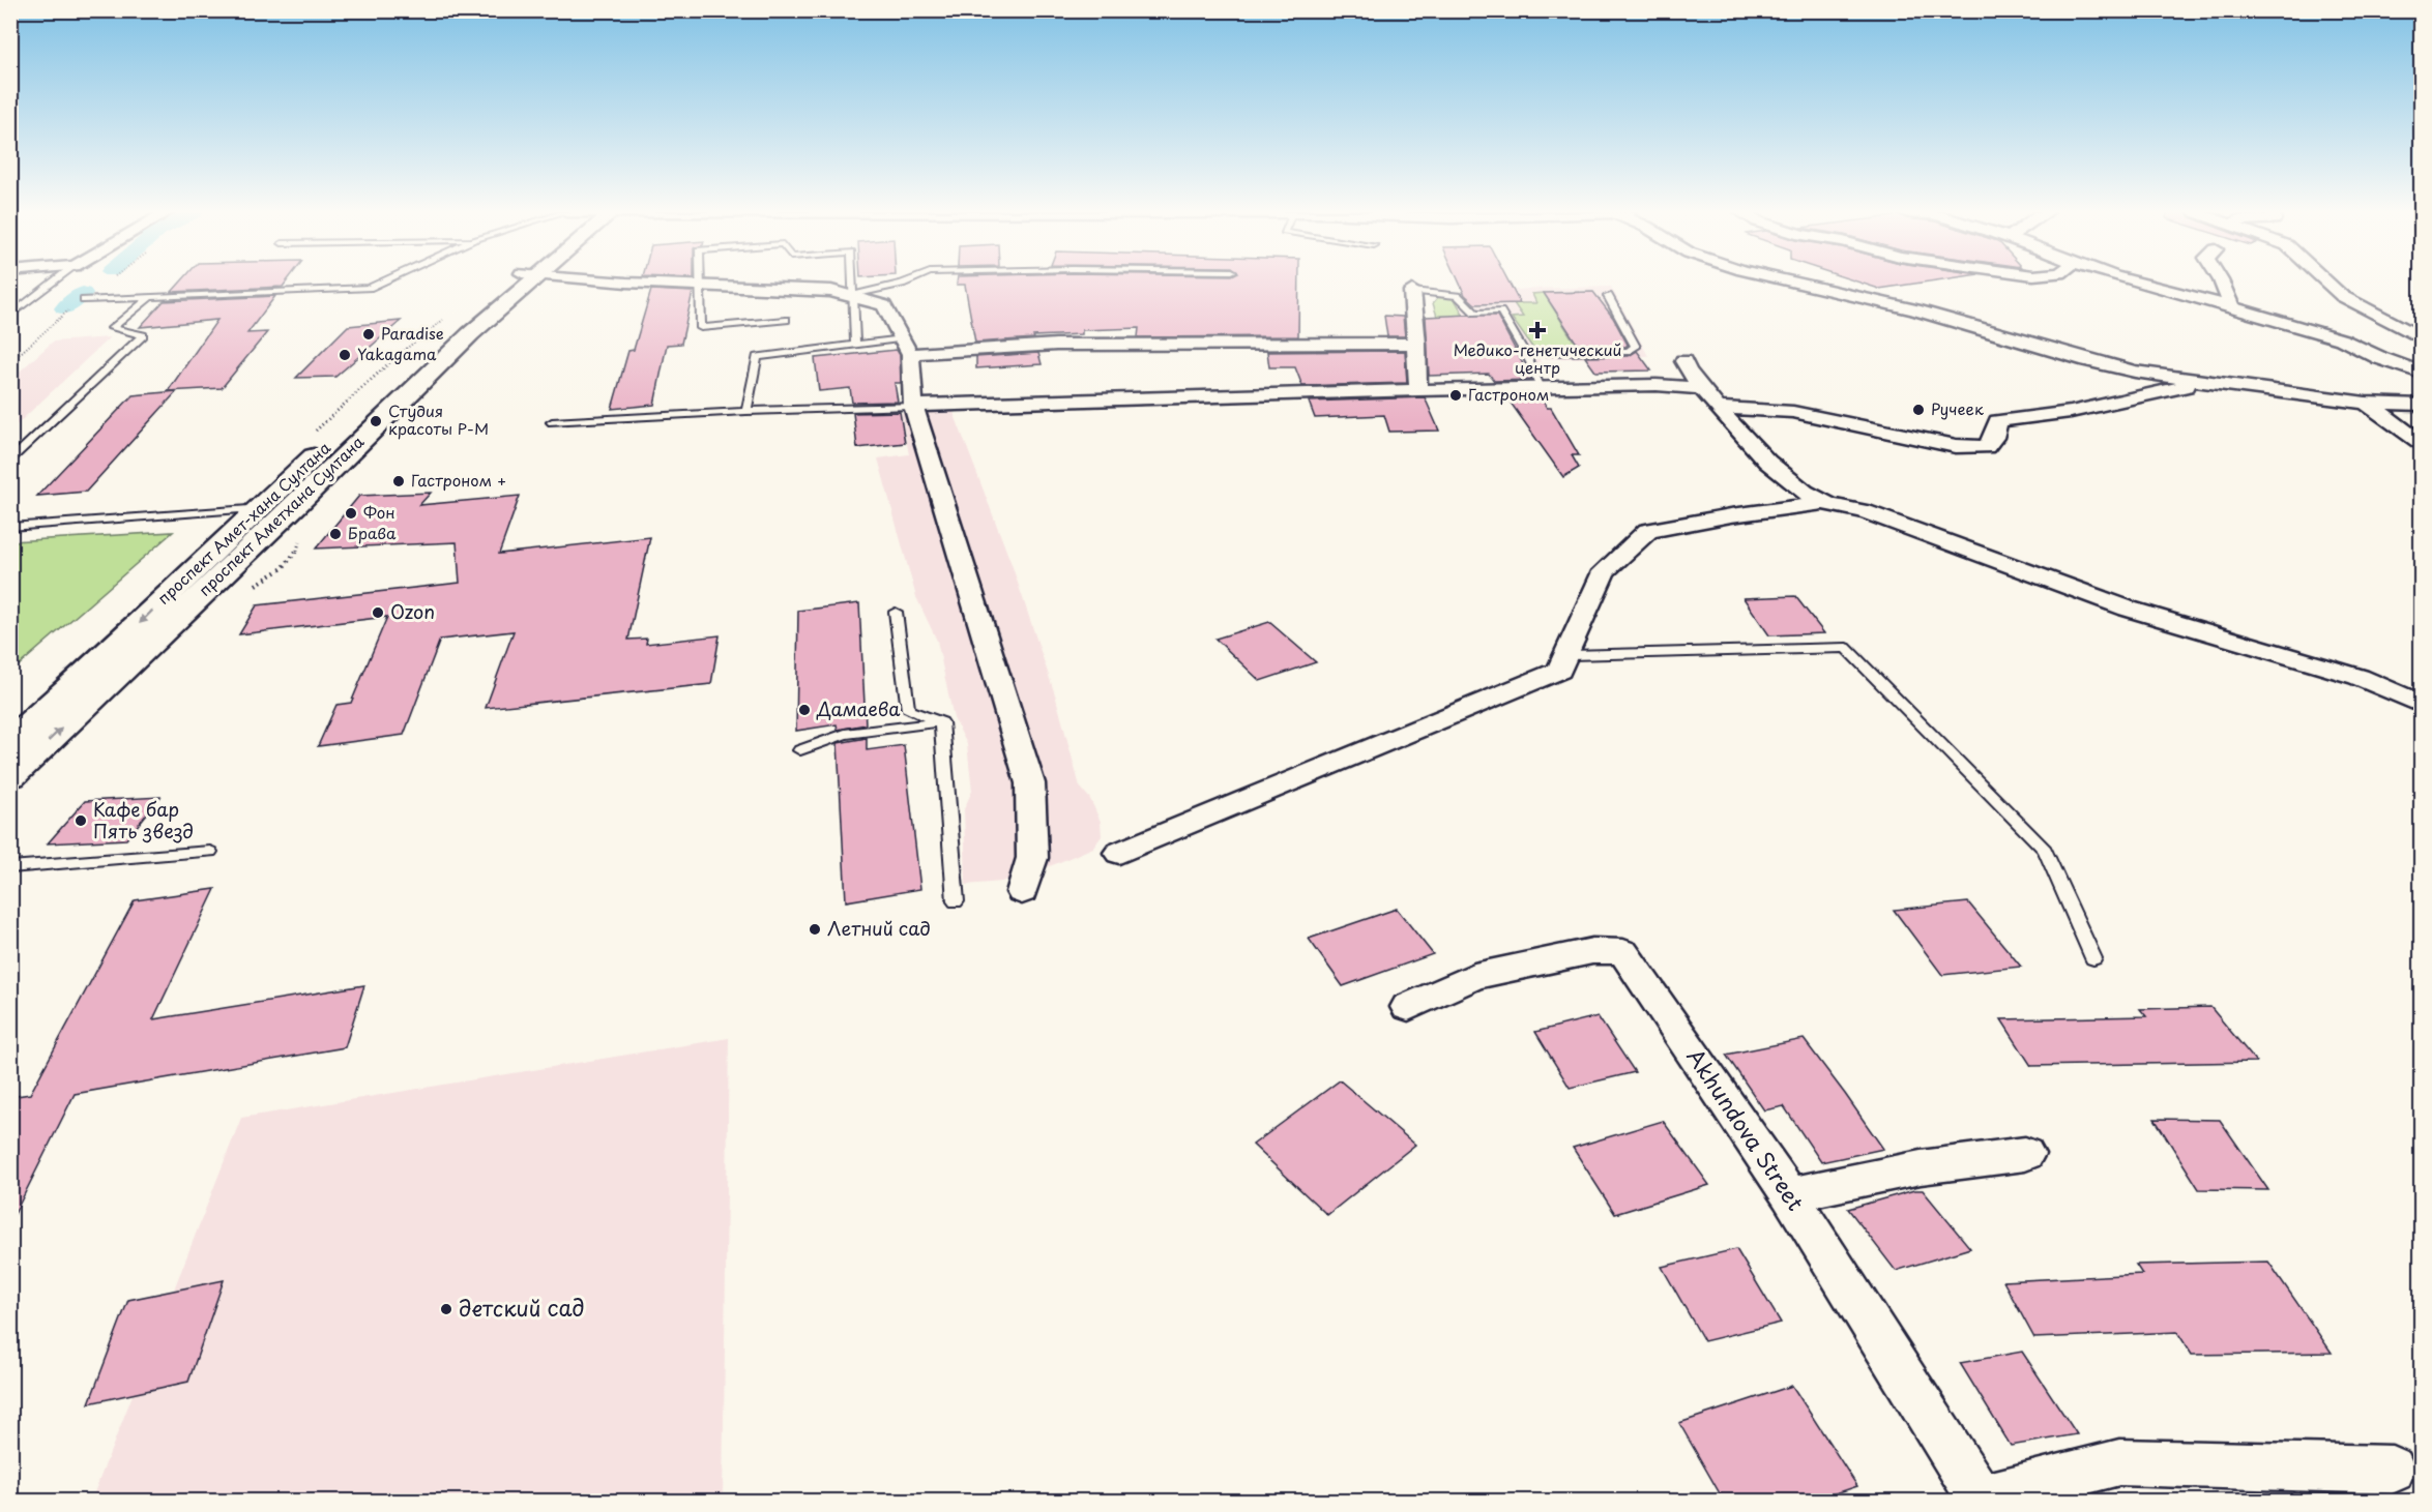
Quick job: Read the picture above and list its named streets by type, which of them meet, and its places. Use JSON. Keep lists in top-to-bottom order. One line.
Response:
{"streets":{"main road":["проспект Аметхана Султана","проспект Амет-хана Султана"],"street":["Akhundova Street"]},"one_way":["проспект Аметхана Султана","проспект Амет-хана Султана"],"places":{"health":["Медико-генетический центр"],"other":["Paradise","Yakagama","Гастроном","Ручеек","Студия красоты Р-М","Гастроном +","Фон","Брава","Ozon","Дамаева","Кафе бар Пять звезд","Летний сад","детский сад"]}}
